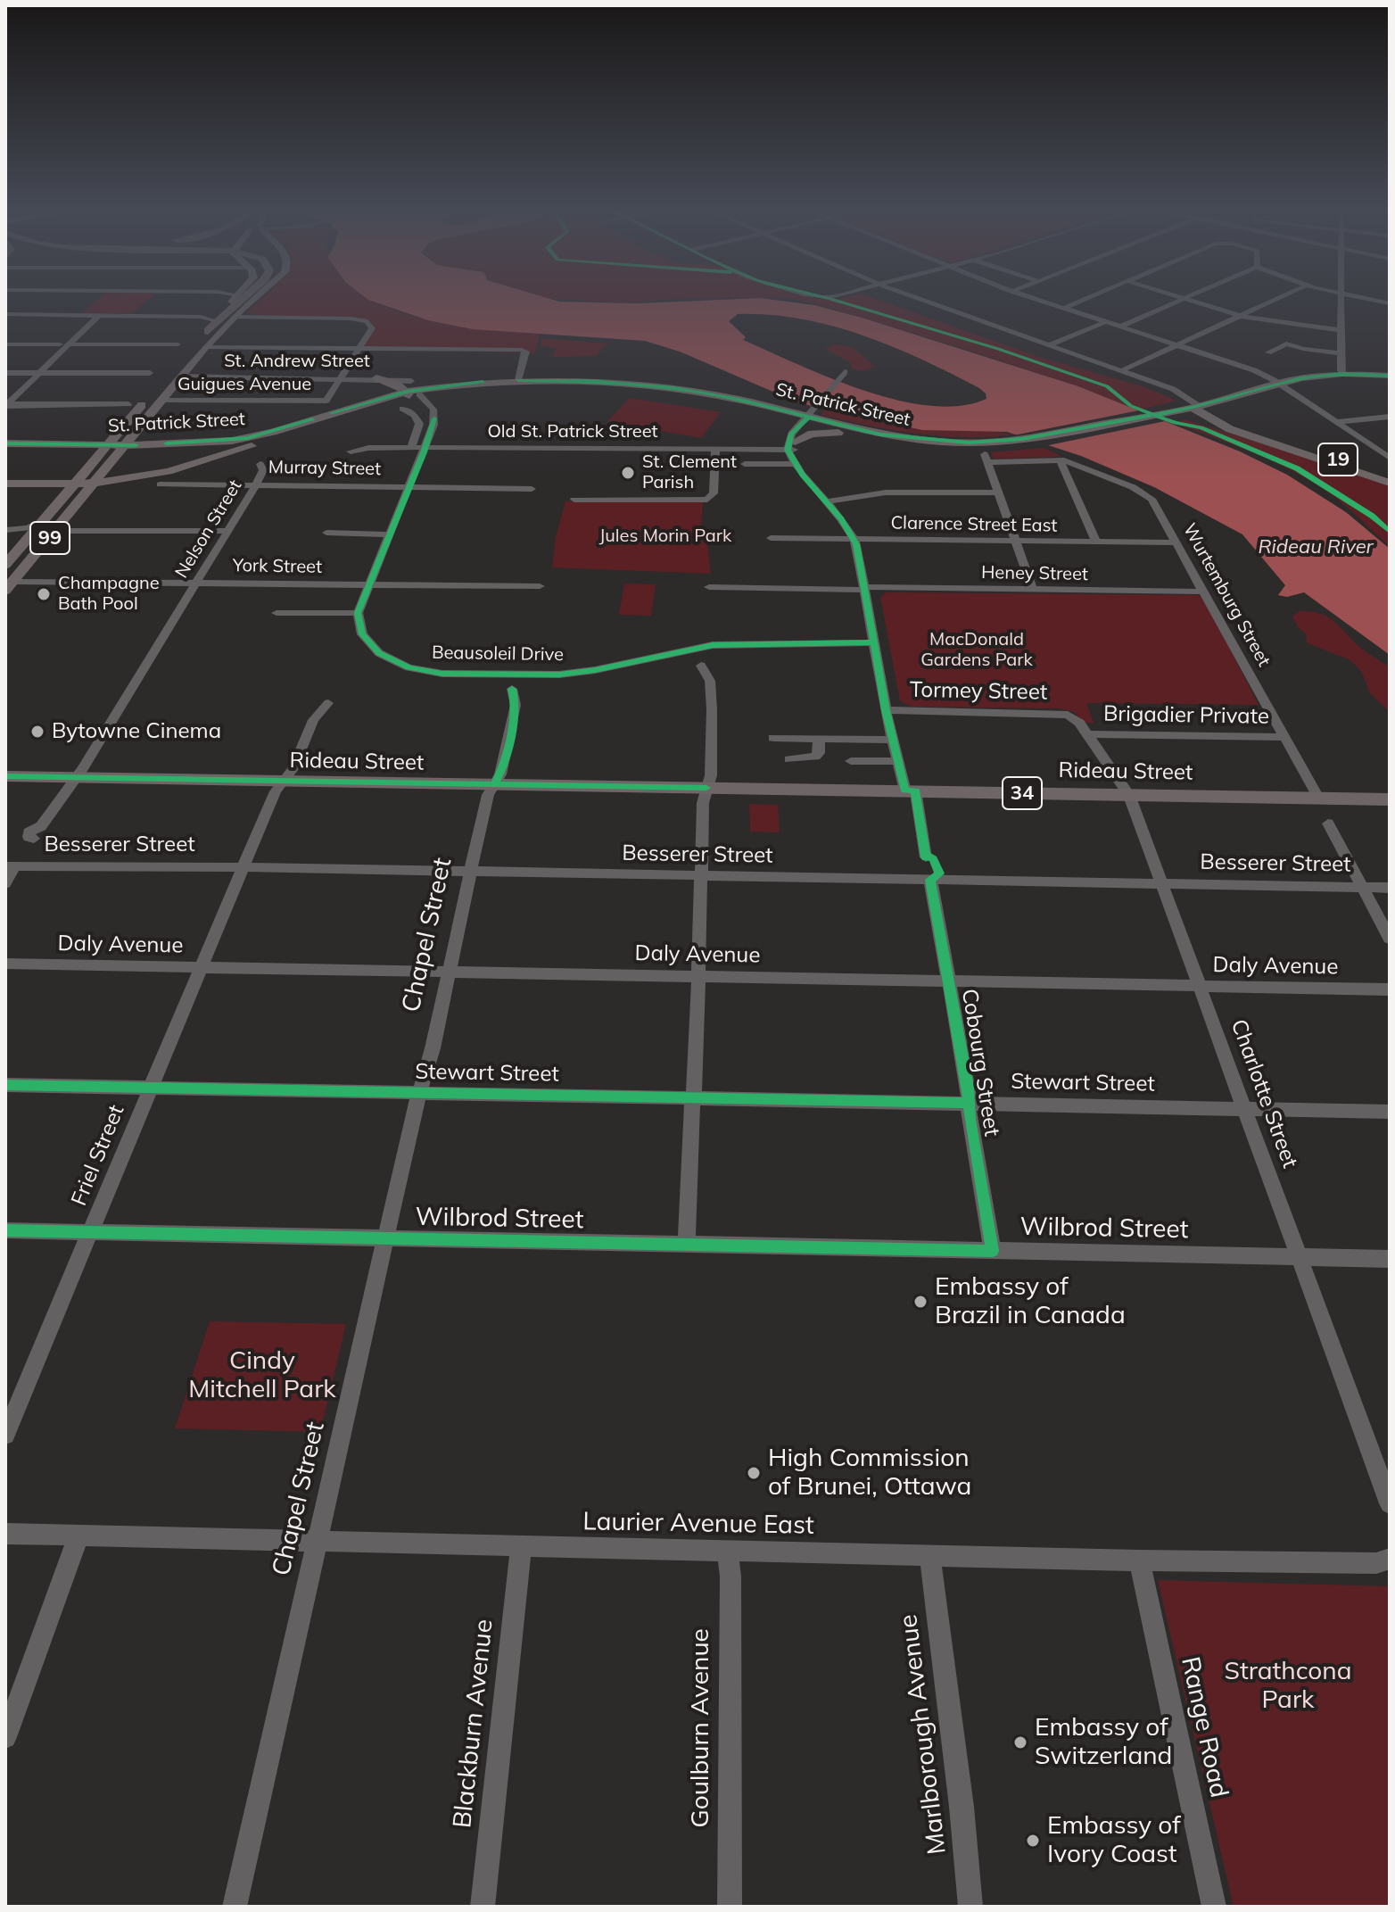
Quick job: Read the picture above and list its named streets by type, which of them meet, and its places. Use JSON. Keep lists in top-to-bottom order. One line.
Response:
{"streets":{"main road":["St. Patrick Street","19","99","Rideau Street","34"],"street":["St. Andrew Street","Guigues Avenue","Old St. Patrick Street","Murray Street","Clarence Street East","Nelson Street","York Street","Heney Street","Wurtemburg Street","Beausoleil Drive","Tormey Street","Brigadier Private","Besserer Street","Chapel Street","Daly Avenue","Cobourg Street","Stewart Street","Charlotte Street","Friel Street","Wilbrod Street","Laurier Avenue East","Blackburn Avenue","Range Road","Goulburn Avenue","Marlborough Avenue"]},"crossings":[["St. Andrew Street","Guigues Avenue"],["St. Andrew Street","St. Patrick Street"],["St. Andrew Street","99"],["Guigues Avenue","99"],["St. Patrick Street","19"],["St. Patrick Street","99"],["Murray Street","Nelson Street"],["Clarence Street East","Wurtemburg Street"],["Nelson Street","York Street"],["Nelson Street","Rideau Street"],["99","York Street"],["Heney Street","Wurtemburg Street"],["Wurtemburg Street","Brigadier Private"],["Wurtemburg Street","Rideau Street"],["Tormey Street","Charlotte Street"],["Brigadier Private","Charlotte Street"],["Rideau Street","Chapel Street"],["Rideau Street","Charlotte Street"],["Rideau Street","Friel Street"],["Besserer Street","Chapel Street"],["Besserer Street","Cobourg Street"],["Besserer Street","Charlotte Street"],["Besserer Street","Friel Street"],["Chapel Street","Daly Avenue"],["Chapel Street","Stewart Street"],["Chapel Street","Wilbrod Street"],["Chapel Street","Laurier Avenue East"],["Daly Avenue","Cobourg Street"],["Daly Avenue","Charlotte Street"],["Daly Avenue","Friel Street"],["Cobourg Street","Stewart Street"],["Cobourg Street","Wilbrod Street"],["Stewart Street","Charlotte Street"],["Stewart Street","Friel Street"],["Charlotte Street","Wilbrod Street"],["Friel Street","Wilbrod Street"],["Laurier Avenue East","Blackburn Avenue"],["Laurier Avenue East","Range Road"],["Laurier Avenue East","Goulburn Avenue"],["Laurier Avenue East","Marlborough Avenue"]],"water":["Rideau River"],"parks":["Jules Morin Park","MacDonald Gardens Park","Cindy Mitchell Park","Strathcona Park"],"places":["St. Clement Parish","Champagne Bath Pool","Bytowne Cinema","Embassy of Brazil in Canada","High Commission of Brunei, Ottawa","Embassy of Switzerland","Embassy of Ivory Coast"]}
